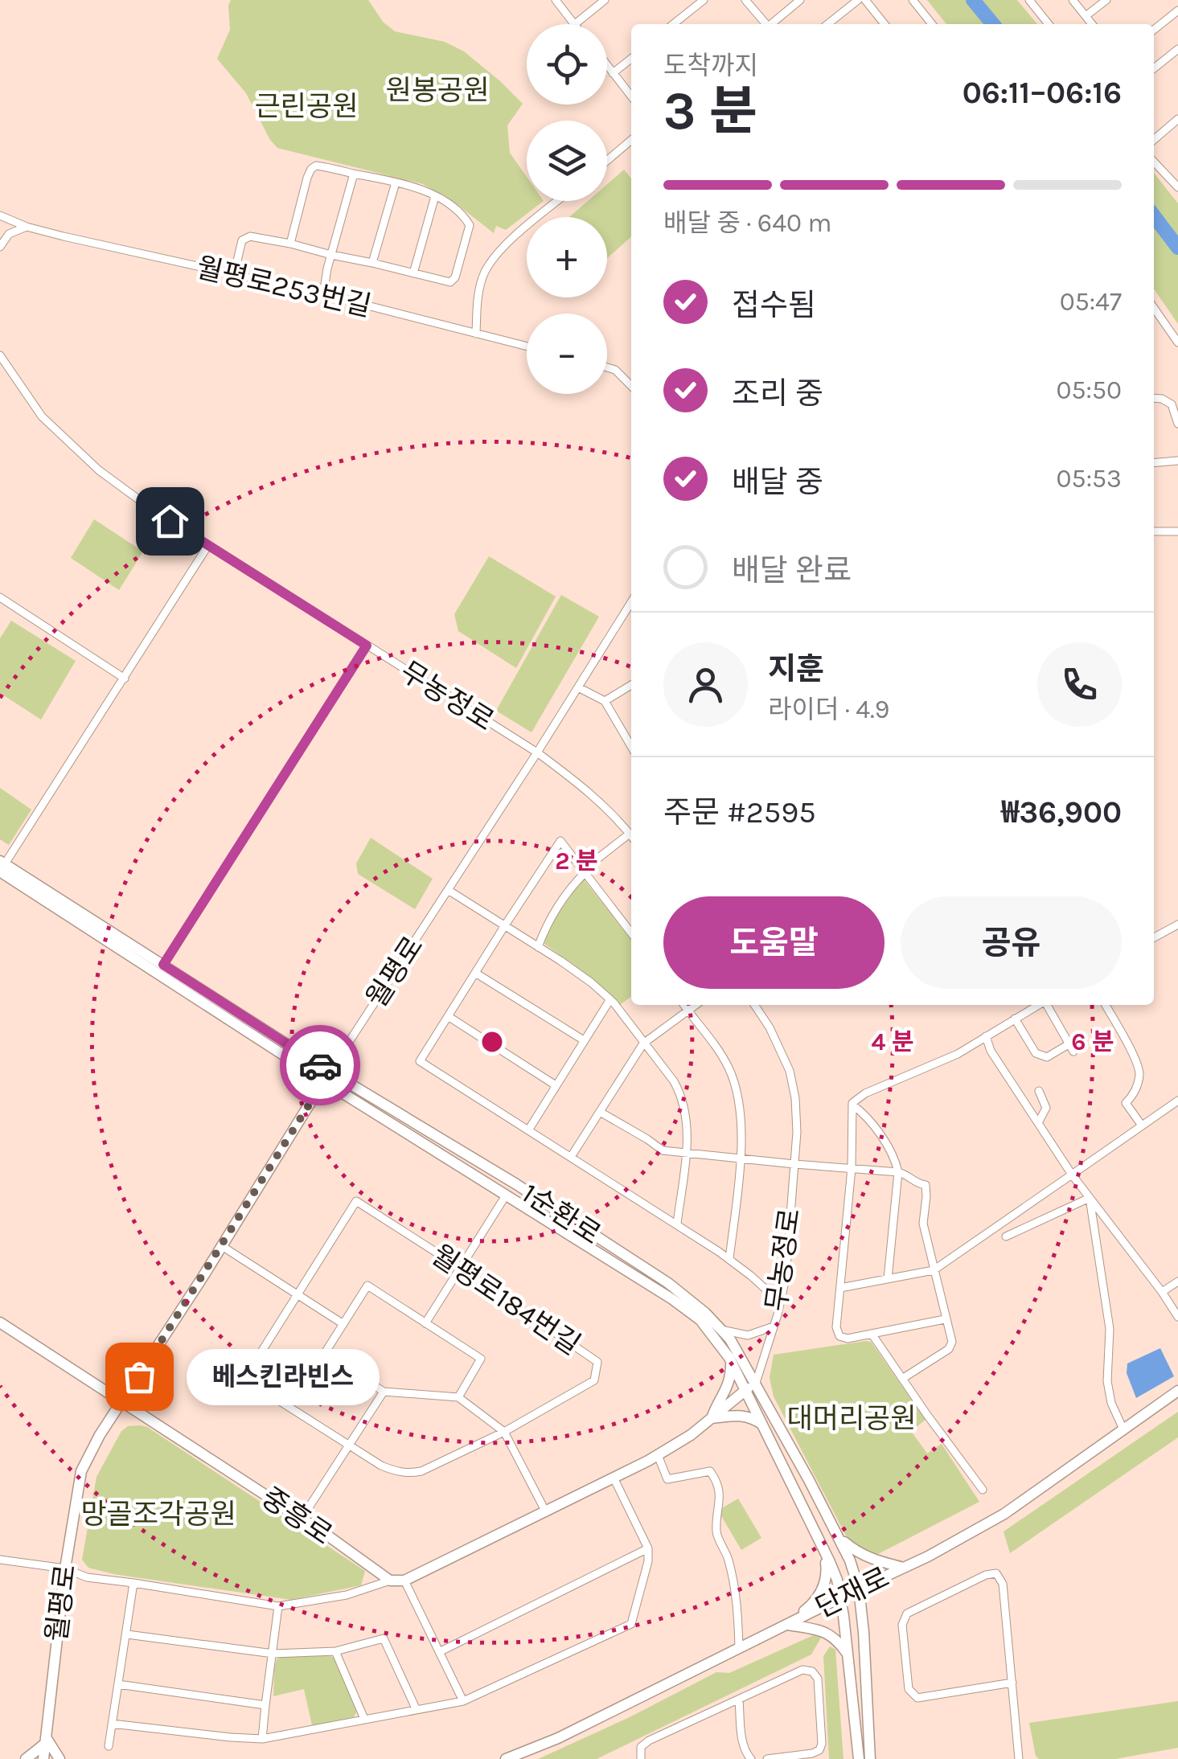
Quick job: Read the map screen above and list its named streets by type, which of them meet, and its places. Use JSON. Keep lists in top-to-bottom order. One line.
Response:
{"streets":{"street":["월평로253번길","무농정로","월평로","1순환로","월평로184번길","중흥로","단재로"]},"crossings":[["무농정로","월평로"],["무농정로","1순환로"],["월평로","1순환로"],["월평로","중흥로"],["1순환로","단재로"]],"parks":["원봉공원","근린공원","대머리공원","망골조각공원"],"places":["베스킨라빈스"],"page":{"map_buttons":["+","−"],"heading":["3 분","도착까지","06:11–06:16"],"panel":["지훈","라이더 · 4.9","주문 #2595","₩36,900"],"bar":"배달 중 · 640 m","list":[["접수됨","05:47"],["조리 중","05:50"],["배달 중","05:53"],"배달 완료"],"buttons":["도움말","공유"],"bubble":"베스킨라빈스"},"rings":["2 분","4 분","6 분"]}
